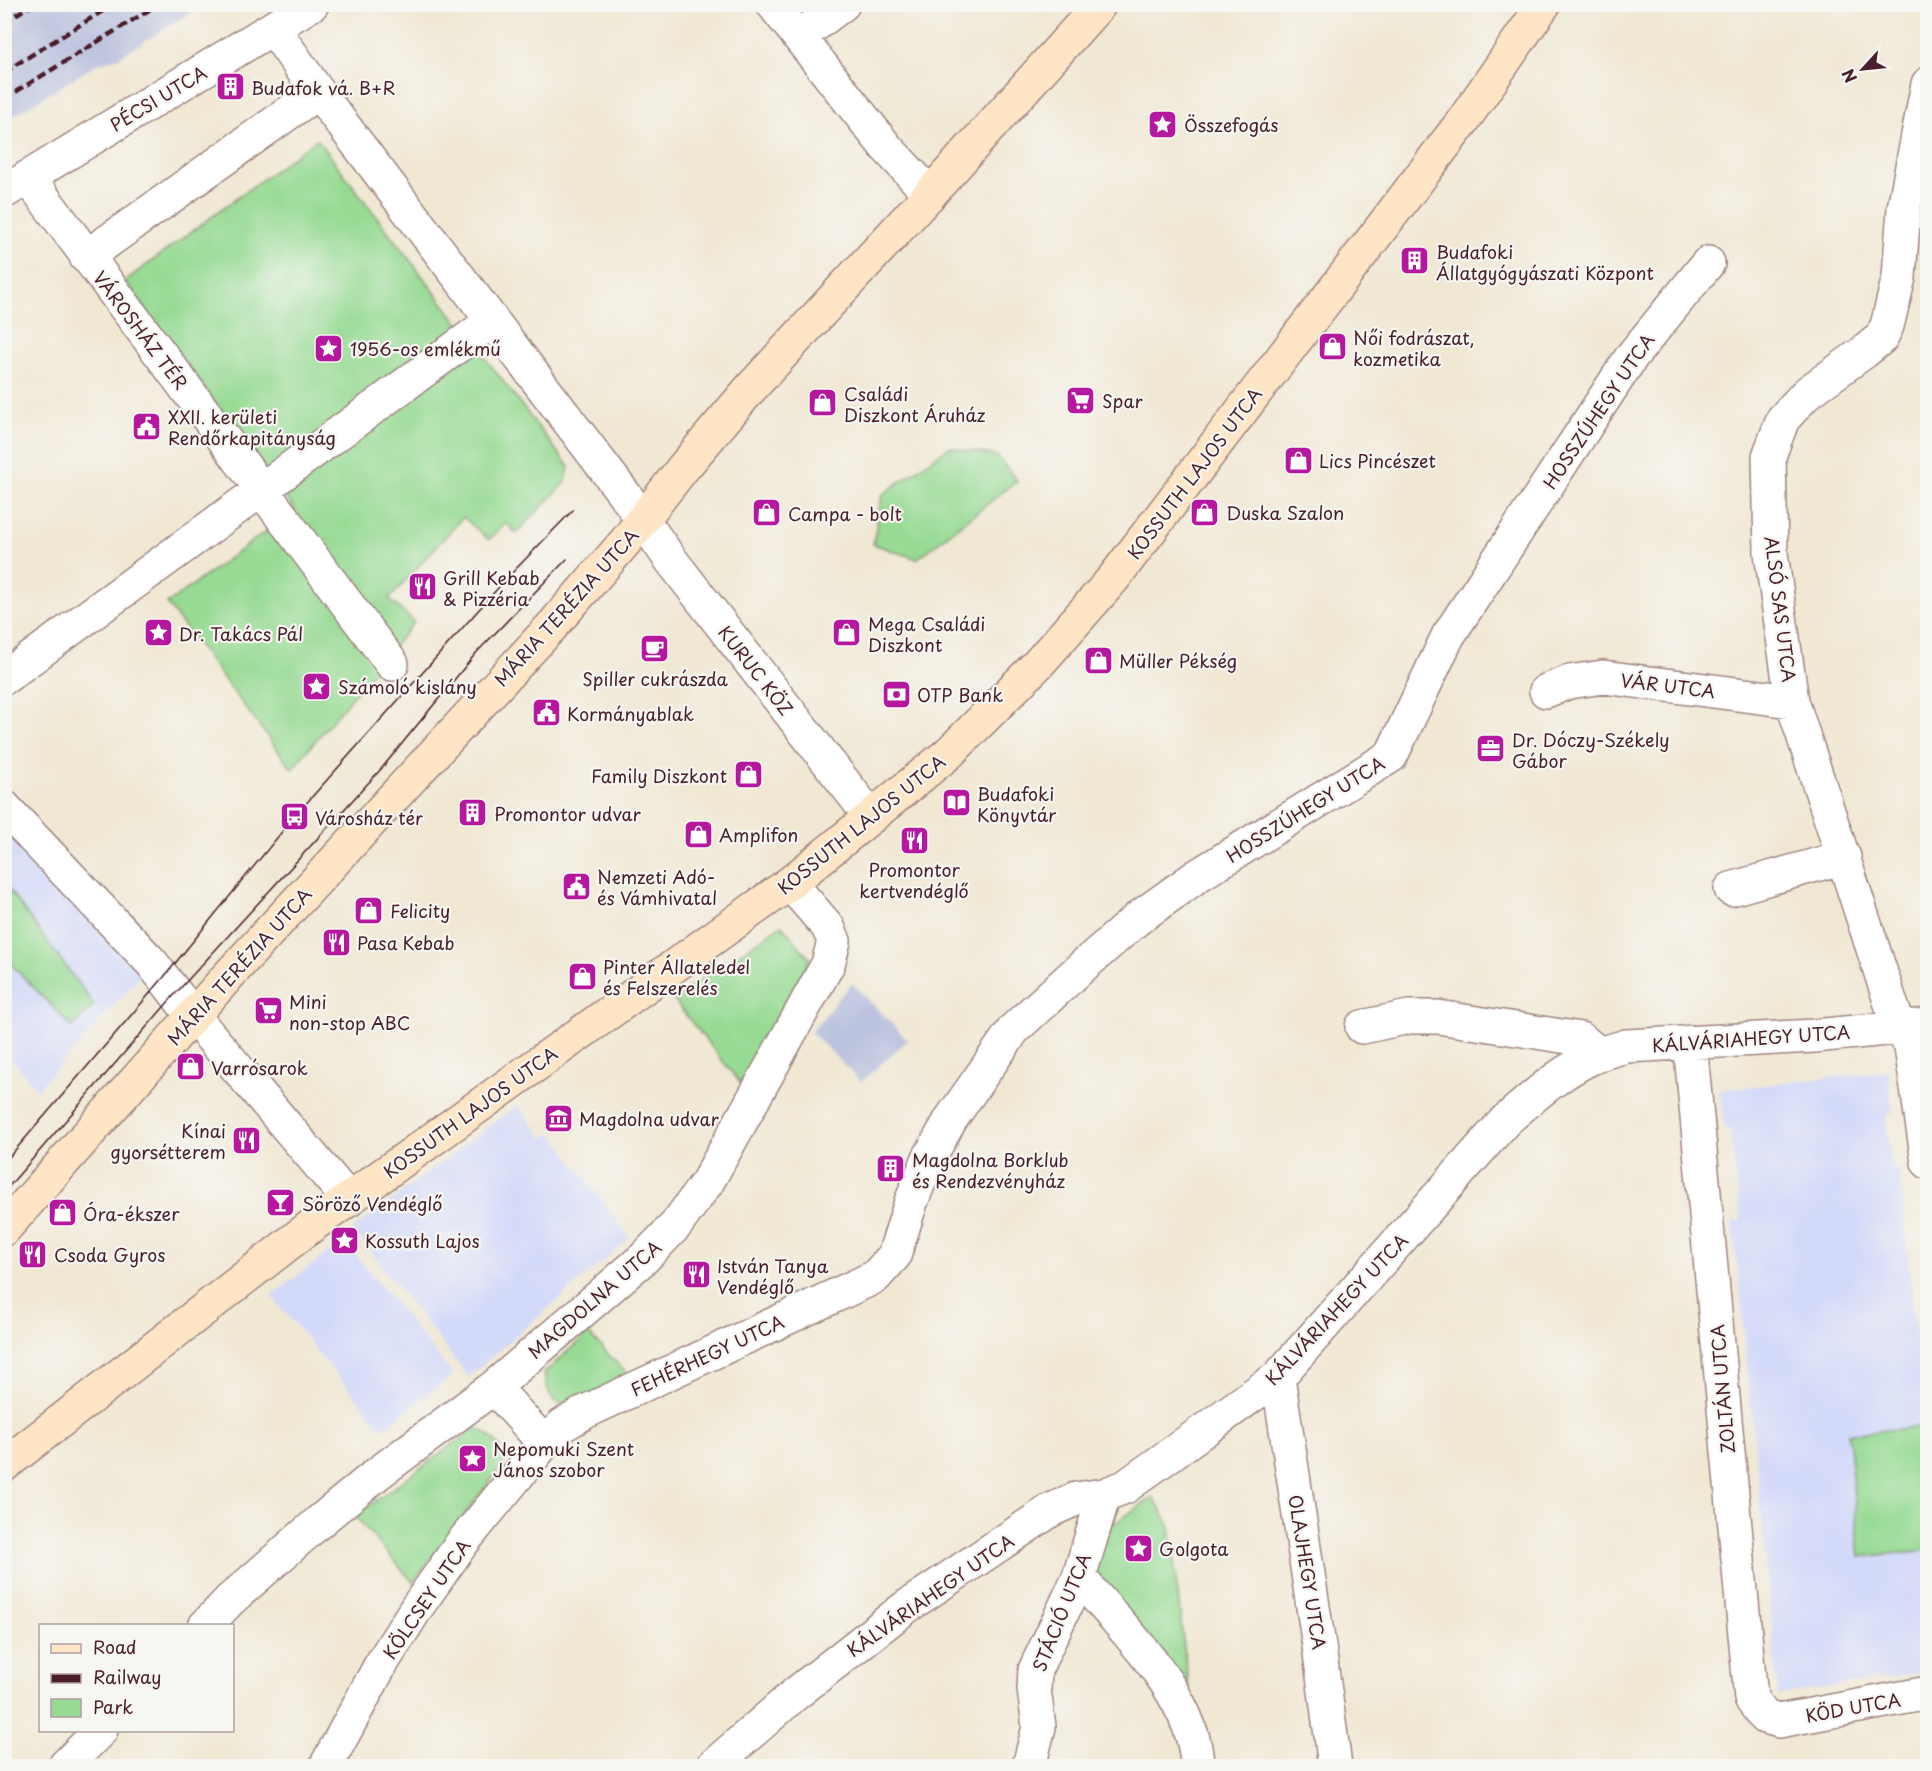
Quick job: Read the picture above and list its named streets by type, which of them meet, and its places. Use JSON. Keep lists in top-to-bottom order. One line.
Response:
{"streets":{"main road":["KOSSUTH LAJOS UTCA","MÁRIA TERÉZIA UTCA"],"street":["PÉCSI UTCA","VÁROSHÁZ TÉR","HOSSZÚHEGY UTCA","ALSÓ SAS UTCA","KURUC KÖZ","VÁR UTCA","KÁLVÁRIAHEGY UTCA","MAGDOLNA UTCA","FEHÉRHEGY UTCA","ZOLTÁN UTCA","OLAJHEGY UTCA","KÖLCSEY UTCA","STÁCIÓ UTCA","KÖD UTCA"]},"crossings":[["PÉCSI UTCA","VÁROSHÁZ TÉR"],["HOSSZÚHEGY UTCA","FEHÉRHEGY UTCA"],["KOSSUTH LAJOS UTCA","KURUC KÖZ"],["KOSSUTH LAJOS UTCA","MAGDOLNA UTCA"],["MÁRIA TERÉZIA UTCA","KURUC KÖZ"],["ALSÓ SAS UTCA","VÁR UTCA"],["ALSÓ SAS UTCA","KÁLVÁRIAHEGY UTCA"],["KÁLVÁRIAHEGY UTCA","ZOLTÁN UTCA"],["KÁLVÁRIAHEGY UTCA","OLAJHEGY UTCA"],["KÁLVÁRIAHEGY UTCA","STÁCIÓ UTCA"],["FEHÉRHEGY UTCA","KÖLCSEY UTCA"],["ZOLTÁN UTCA","KÖD UTCA"]],"places":{"building":["Budafok vá. B+R","Budafoki Állatgyógyászati Központ","Promontor udvar","Magdolna Borklub és Rendezvényház"],"place":["Összefogás","1956-os emlékmű","Dr. Takács Pál","Számoló kislány","Kossuth Lajos","Nepomuki Szent János szobor","Golgota"],"shop":["Női fodrászat, kozmetika","Családi Diszkont Áruház","Lics Pincészet","Duska Szalon","Campa - bolt","Mega Családi Diszkont","Müller Pékség","Family Diszkont","Amplifon","Felicity","Pinter Állateledel és Felszerelés","Varrósarok","Óra-ékszer"],"supermarket":["Spar","Mini non-stop ABC"],"public building":["XXII. kerületi Rendőrkapitányság","Kormányablak","Nemzeti Adó- és Vámhivatal"],"restaurant":["Grill Kebab & Pizzéria","Promontor kertvendéglő","Pasa Kebab","Kínai gyorsétterem","Csoda Gyros","István Tanya Vendéglő"],"cafe":["Spiller cukrászda"],"bank":["OTP Bank"],"office":["Dr. Dóczy-Székely Gábor"],"library":["Budafoki Könyvtár"],"bus stop":["Városház tér"],"museum":["Magdolna udvar"],"bar":["Söröző Vendéglő"]},"legend":["Road","Railway","Park"],"north":"bottom left"}
